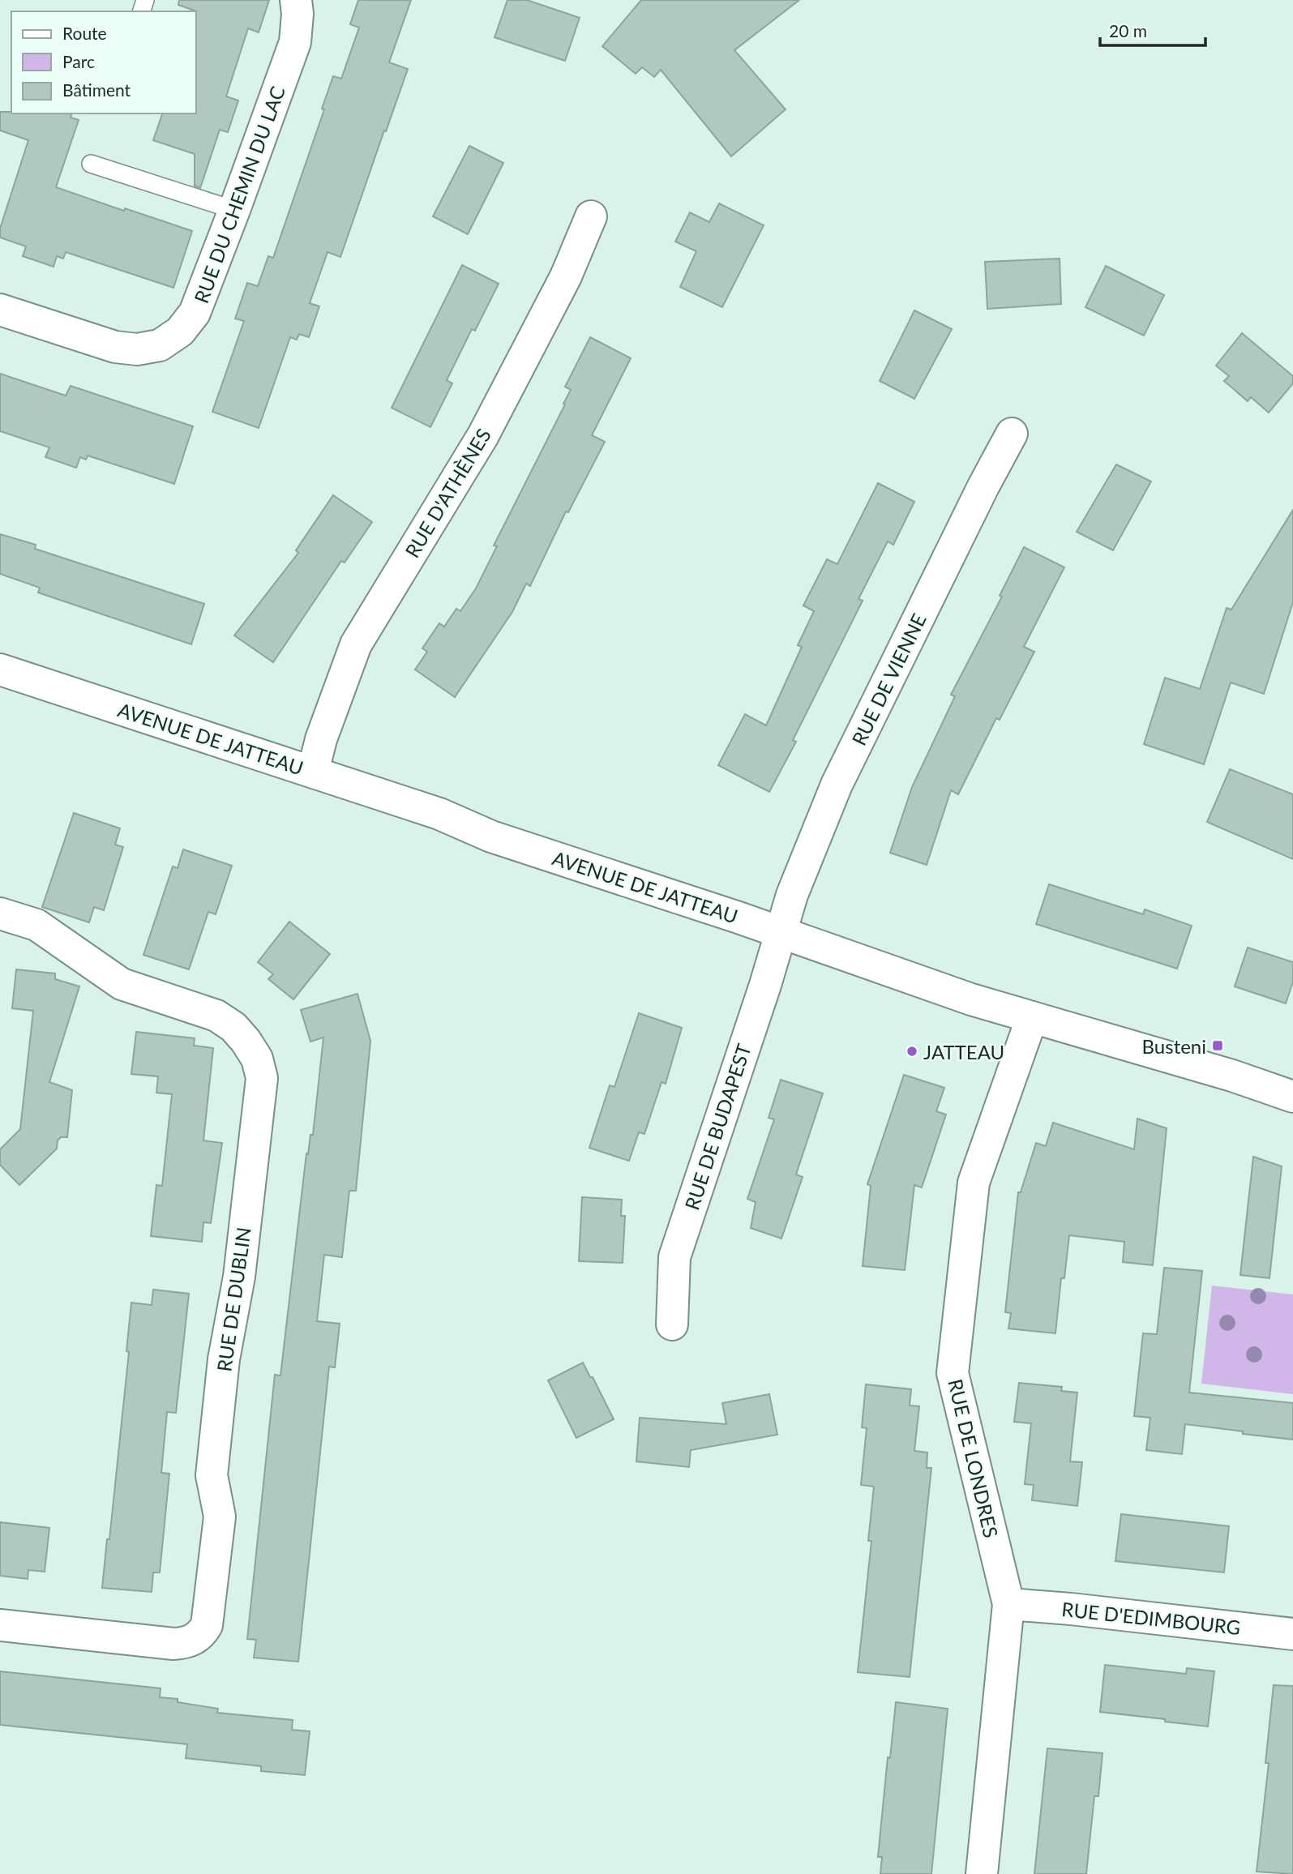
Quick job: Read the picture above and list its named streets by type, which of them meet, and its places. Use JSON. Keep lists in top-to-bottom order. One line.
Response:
{"streets":{"street":["RUE DU CHEMIN DU LAC","RUE D'ATHÈNES","RUE DE VIENNE","AVENUE DE JATTEAU","RUE DE BUDAPEST","RUE DE DUBLIN","RUE DE LONDRES","RUE D'EDIMBOURG"]},"crossings":[["RUE D'ATHÈNES","AVENUE DE JATTEAU"],["RUE DE VIENNE","AVENUE DE JATTEAU"],["RUE DE VIENNE","RUE DE BUDAPEST"],["AVENUE DE JATTEAU","RUE DE BUDAPEST"],["AVENUE DE JATTEAU","RUE DE LONDRES"],["RUE DE LONDRES","RUE D'EDIMBOURG"]],"places":{"transit":["Busteni"],"other":["JATTEAU"]},"legend":["Route","Parc","Bâtiment"],"scale_bar":"20 m"}
